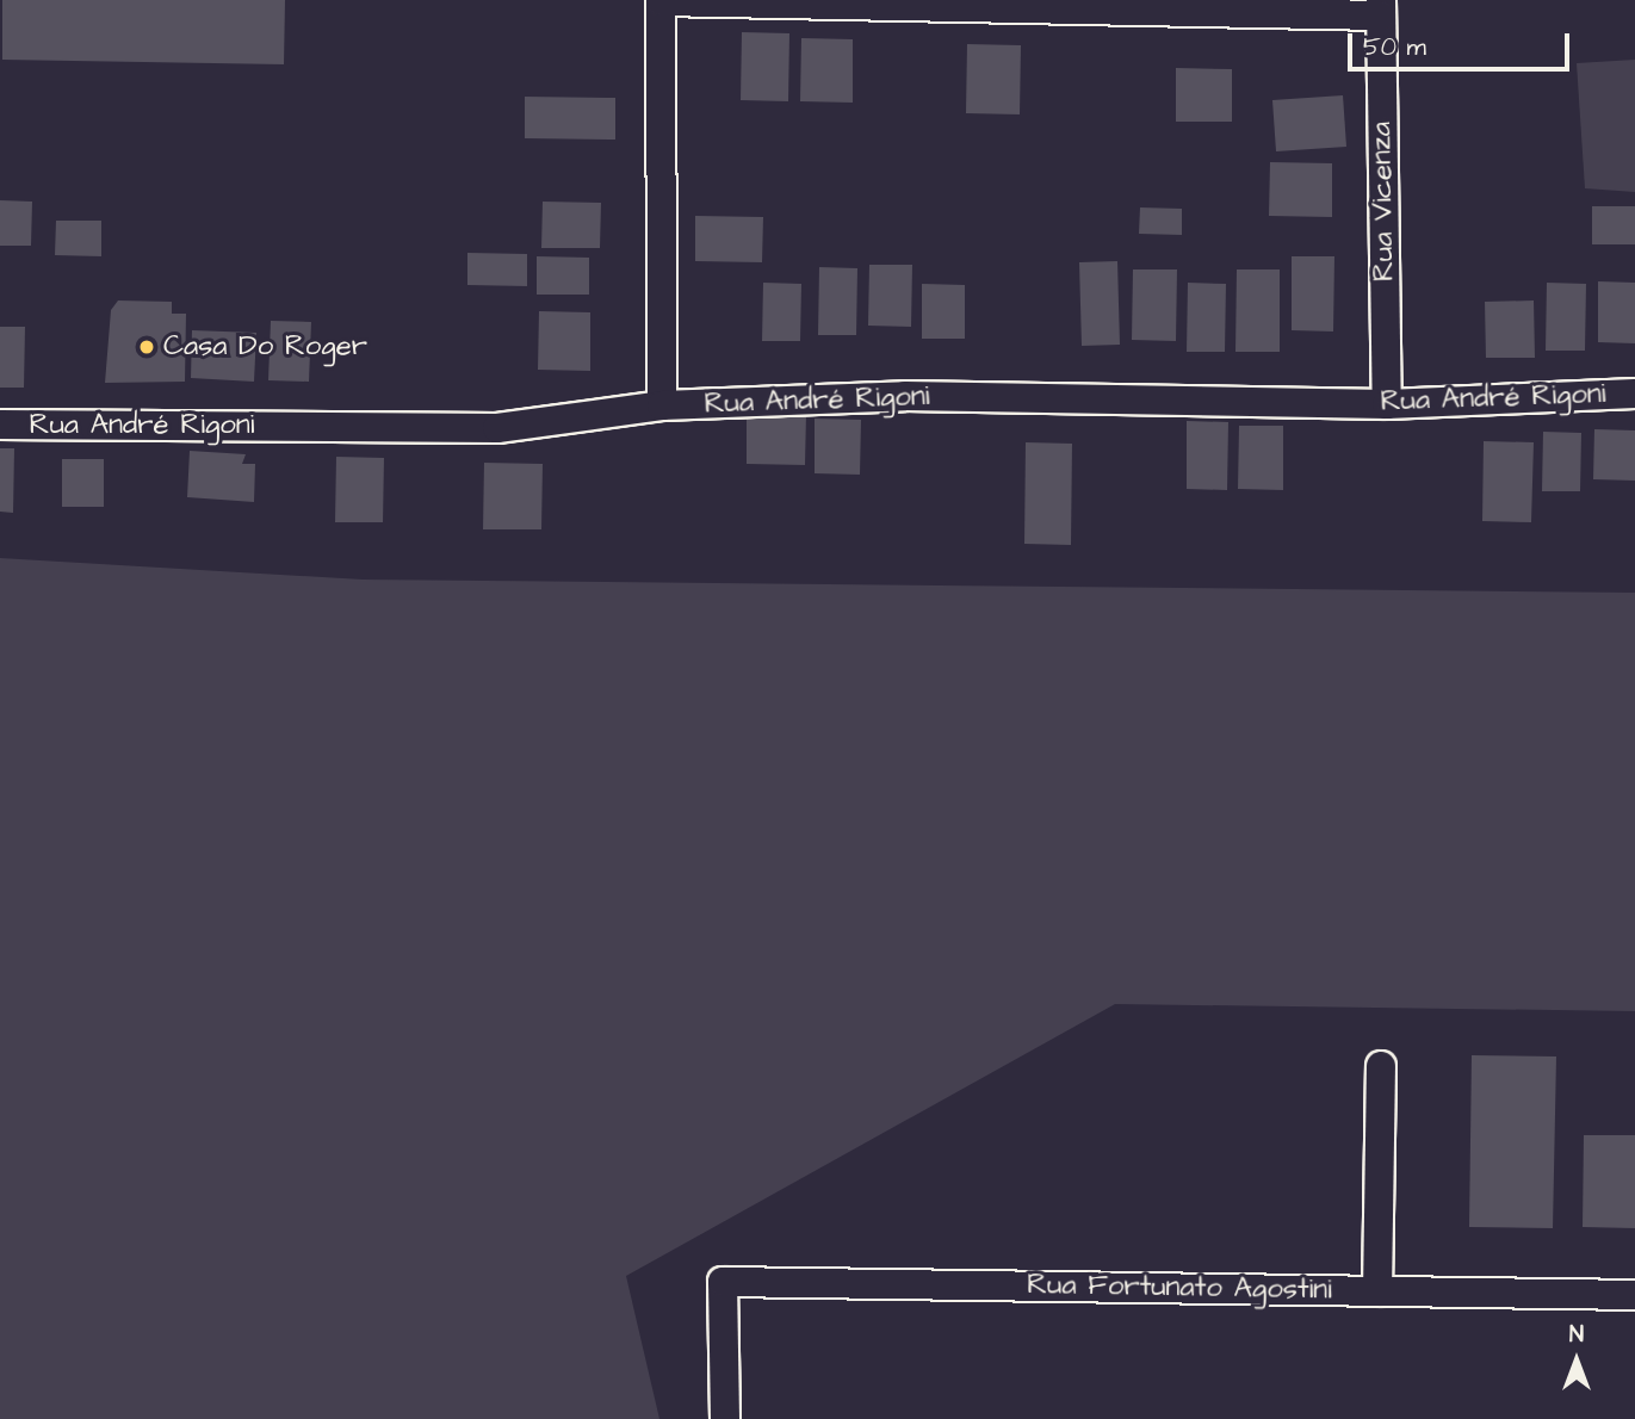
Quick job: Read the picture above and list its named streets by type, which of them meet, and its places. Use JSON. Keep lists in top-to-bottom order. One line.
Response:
{"streets":{"street":["Rua Vicenza","Rua André Rigoni","Rua Fortunato Agostini"]},"crossings":[["Rua Vicenza","Rua André Rigoni"]],"places":["Casa Do Roger"],"scale_bar":"50 m","north":"top"}
